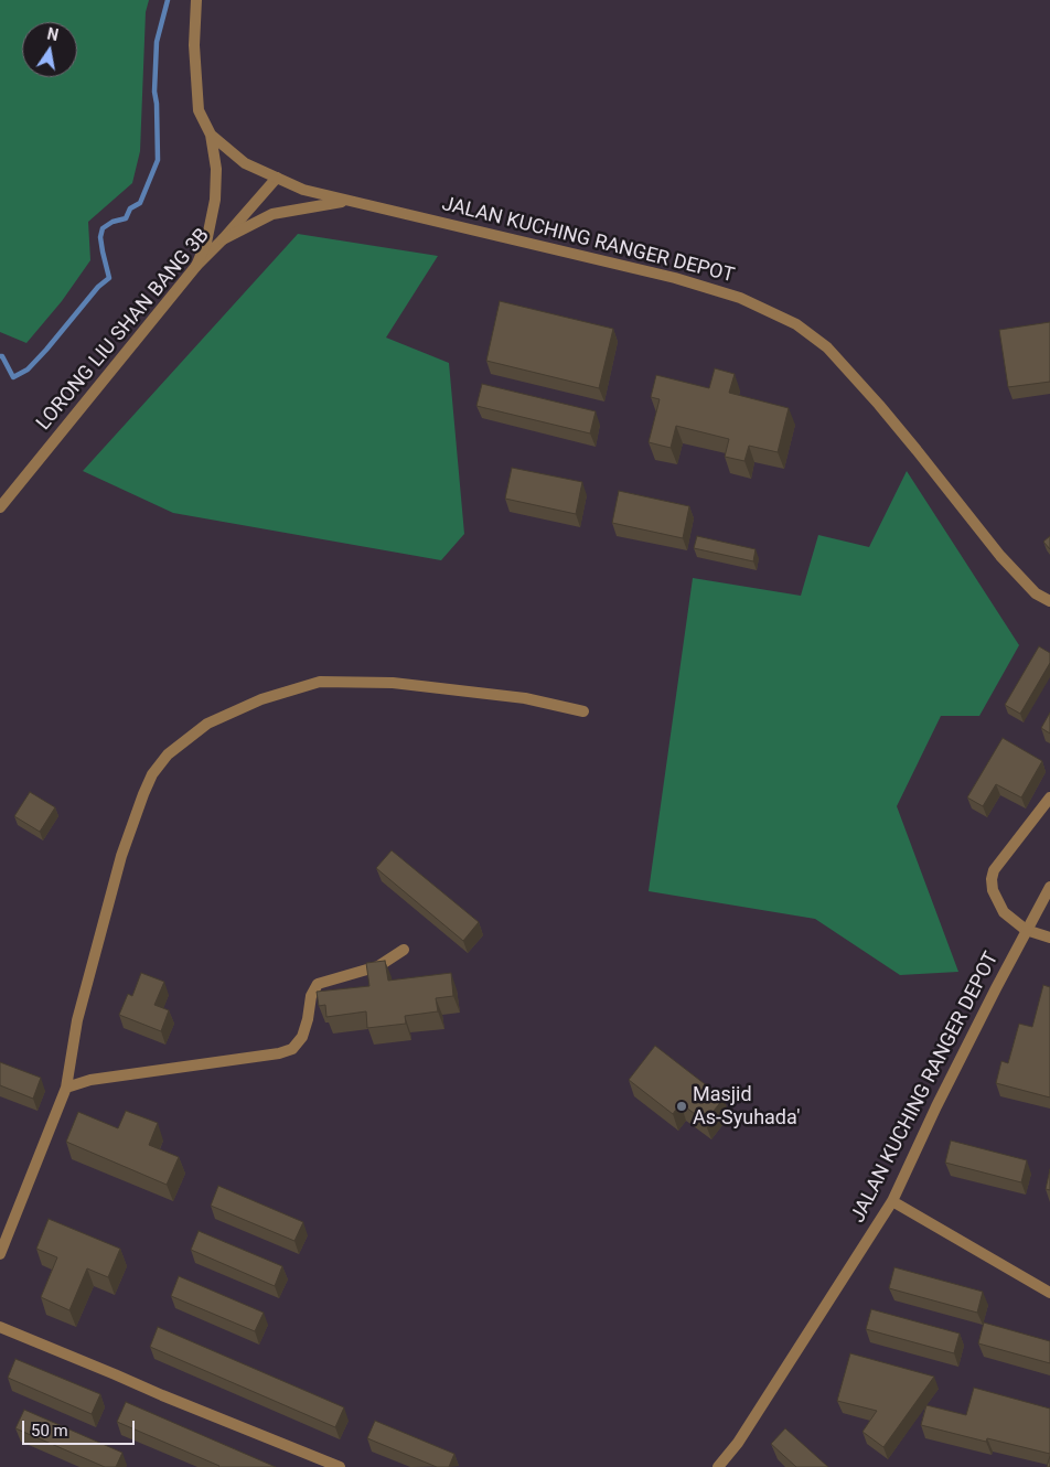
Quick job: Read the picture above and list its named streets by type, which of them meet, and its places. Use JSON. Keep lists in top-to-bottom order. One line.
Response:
{"streets":{"street":["JALAN KUCHING RANGER DEPOT","LORONG LIU SHAN BANG 3B"]},"crossings":[["JALAN KUCHING RANGER DEPOT","LORONG LIU SHAN BANG 3B"]],"places":["Masjid As-Syuhada'"],"scale_bar":"50 m","north":"top"}
